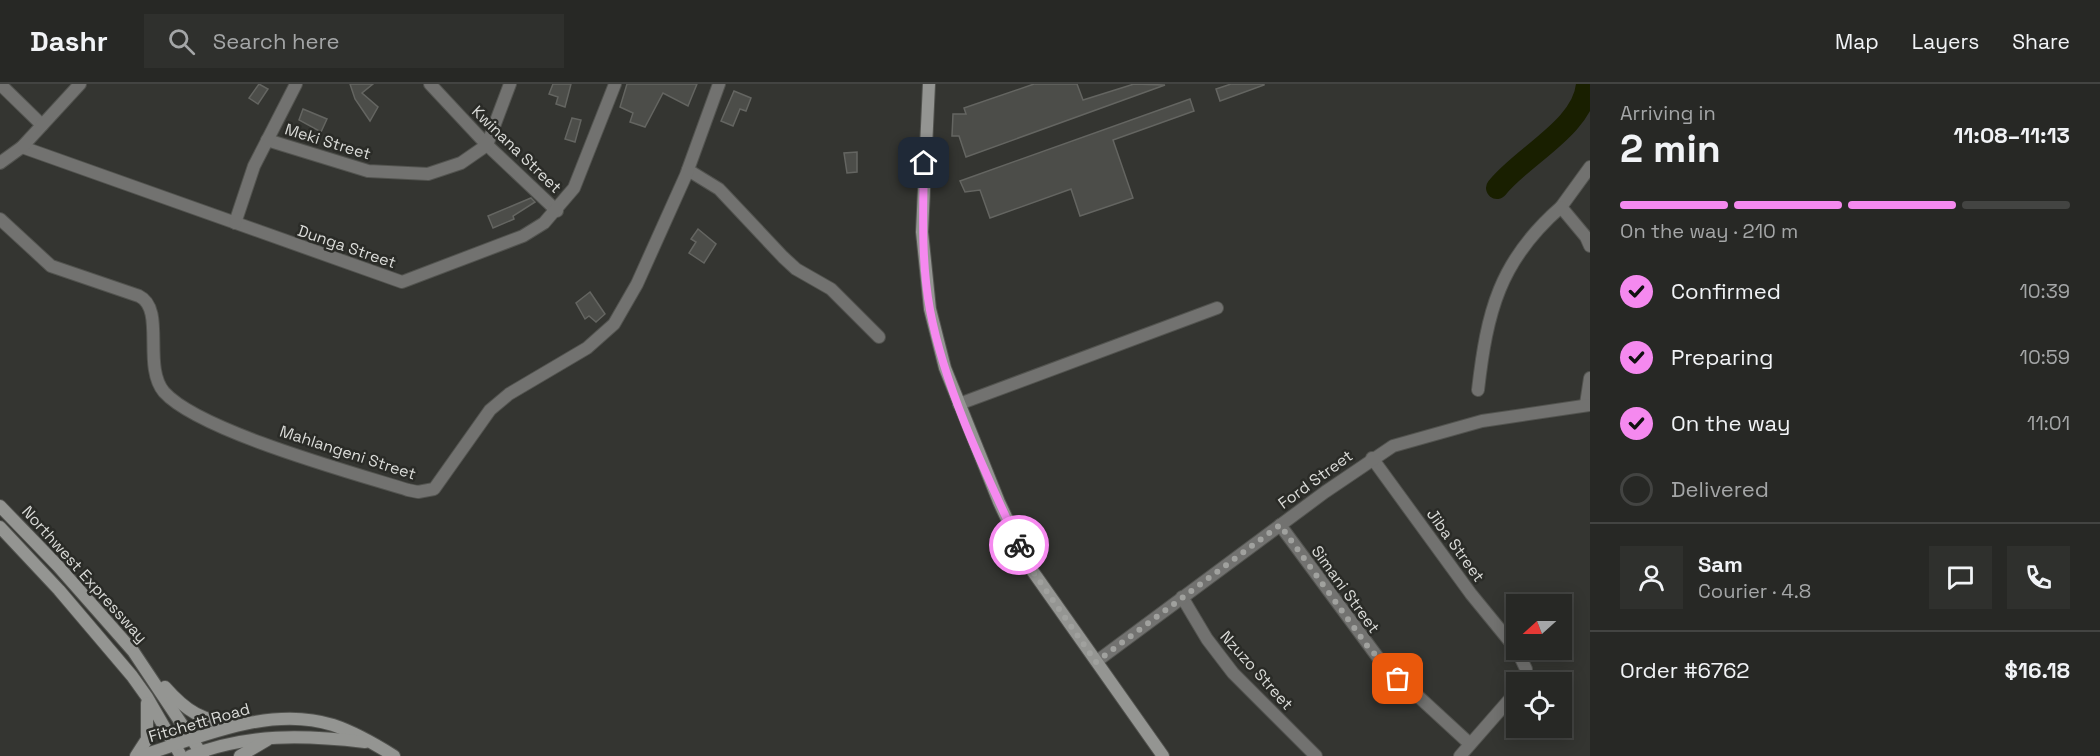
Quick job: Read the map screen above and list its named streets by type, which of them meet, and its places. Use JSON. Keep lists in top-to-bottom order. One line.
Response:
{"streets":{"street":["Meki Street","Kwinana Street","Dunga Street","Mahlangeni Street","Ford Street","Jiba Street","Northwest Expressway","Simani Street","Nzuzo Street","Fitchett Road"]},"crossings":[["Meki Street","Kwinana Street"],["Meki Street","Dunga Street"],["Kwinana Street","Dunga Street"],["Ford Street","Jiba Street"],["Ford Street","Simani Street"],["Ford Street","Nzuzo Street"],["Northwest Expressway","Fitchett Road"]],"north":"left","page":{"header":"Dashr","search":"Search here","nav":["Map","Layers","Share"],"heading":["2 min","Arriving in","11:08–11:13"],"panel":["Sam","Courier · 4.8","Order #6762","$16.18"],"bar":"On the way · 210 m","list":[["Confirmed","10:39"],["Preparing","10:59"],["On the way","11:01"],"Delivered"]}}
